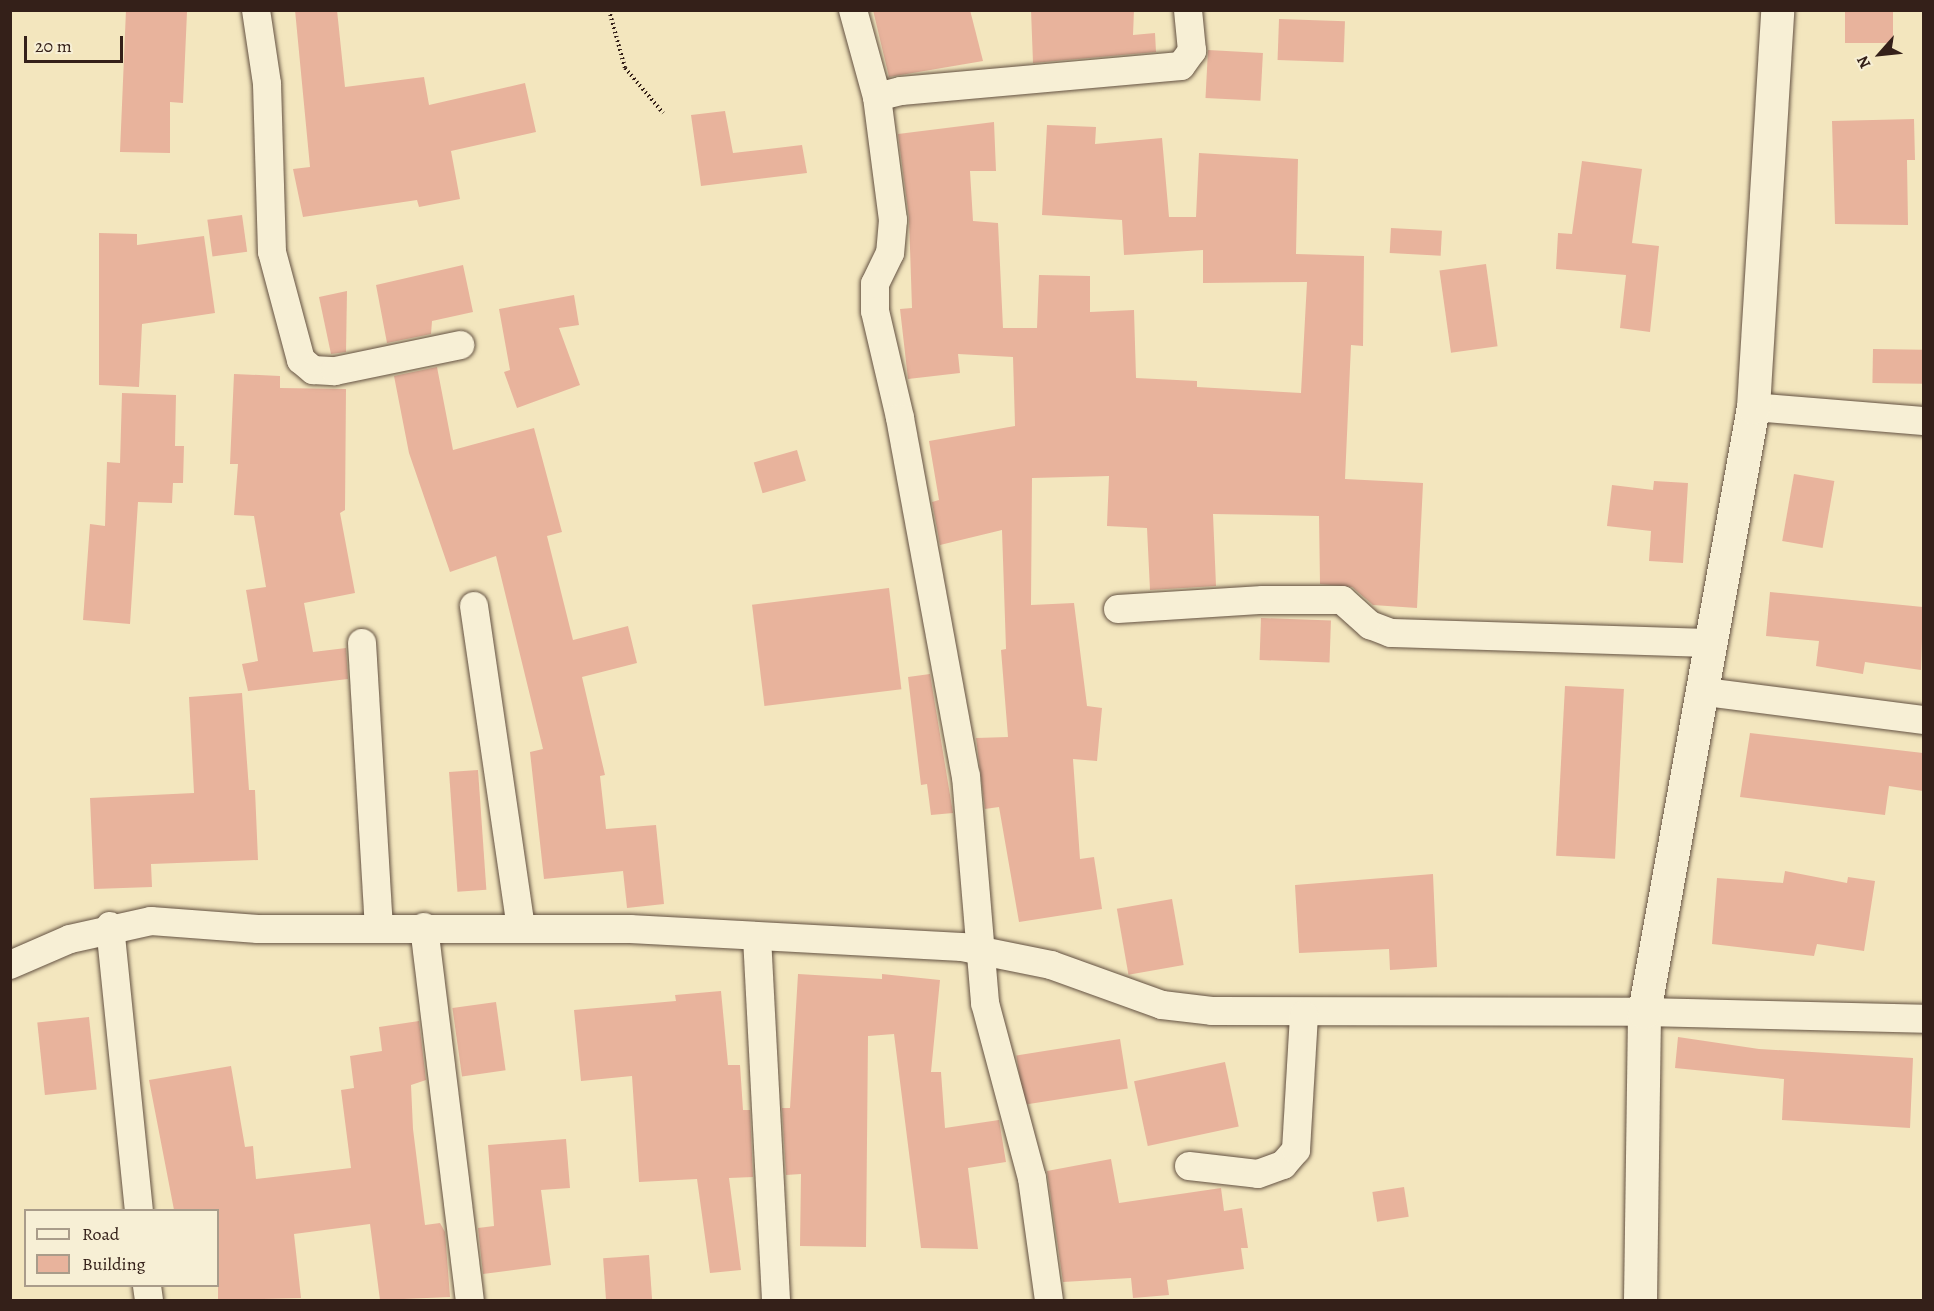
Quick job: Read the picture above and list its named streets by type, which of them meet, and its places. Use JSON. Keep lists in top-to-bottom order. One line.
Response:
{"legend":["Road","Building"],"scale_bar":"20 m","north":"bottom left"}
